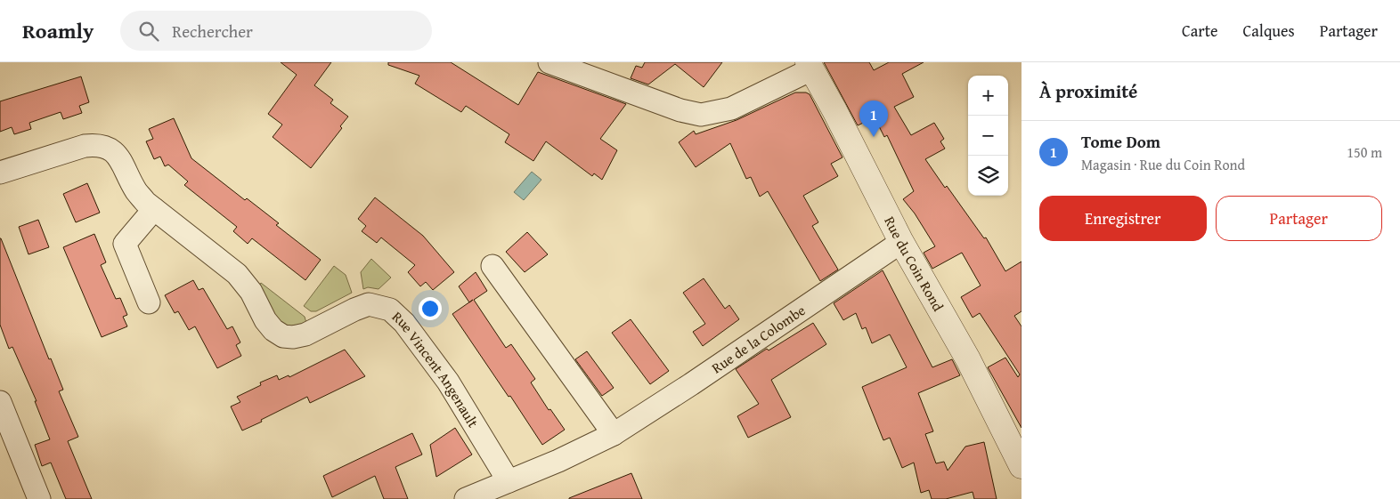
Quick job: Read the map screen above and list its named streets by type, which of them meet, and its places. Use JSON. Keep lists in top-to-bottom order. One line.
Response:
{"streets":{"street":["Rue du Coin Rond","Rue de la Colombe","Rue Vincent Angenault"]},"crossings":[["Rue du Coin Rond","Rue de la Colombe"],["Rue de la Colombe","Rue Vincent Angenault"]],"page":{"header":"Roamly","search":"Rechercher","nav":["Carte","Calques","Partager"],"heading":"À proximité","map_buttons":["+","−"],"pins":"1","list":[{"mark":"1","name":"Tome Dom","note":"Magasin · Rue du Coin Rond","value":"150 m"}],"buttons":["Enregistrer","Partager"]}}
